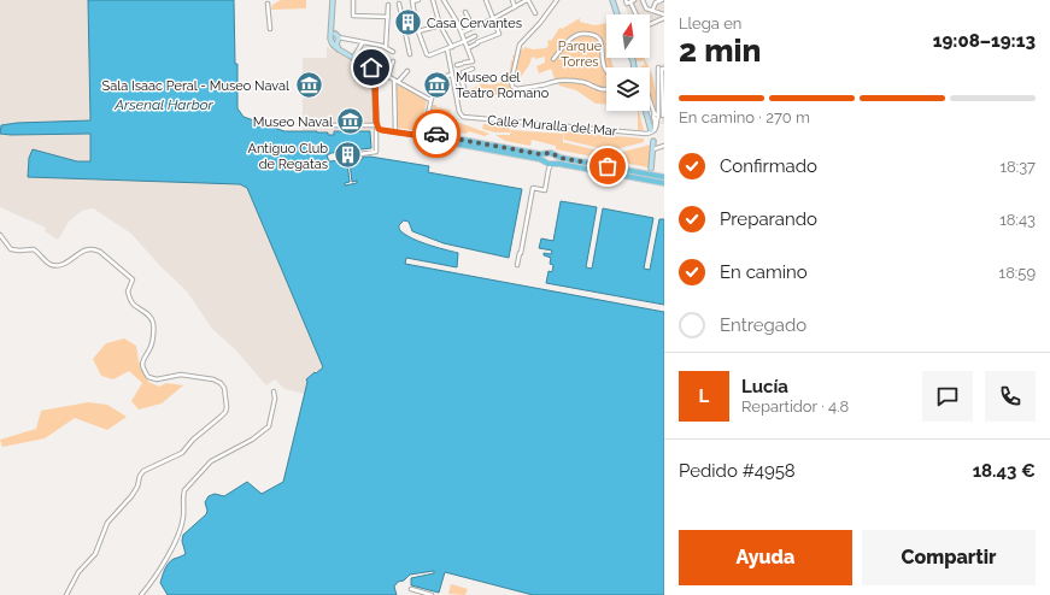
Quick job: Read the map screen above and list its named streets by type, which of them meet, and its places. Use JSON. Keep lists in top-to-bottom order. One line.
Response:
{"streets":{"street":["Calle Muralla del Mar"]},"water":["Arsenal Harbor"],"parks":["Parque Torres"],"places":{"building":["Casa Cervantes","Antiguo Club de Regatas"],"museum":["Museo del Teatro Romano","Sala Isaac Peral - Museo Naval","Museo Naval"]},"north":"top","page":{"heading":["2 min","Llega en","19:08–19:13"],"panel":["Lucía","Repartidor · 4.8","Pedido #4958","18.43 €"],"bar":"En camino · 270 m","list":[["Confirmado","18:37"],["Preparando","18:43"],["En camino","18:59"],"Entregado"],"round":"L","buttons":["Ayuda","Compartir"]}}
